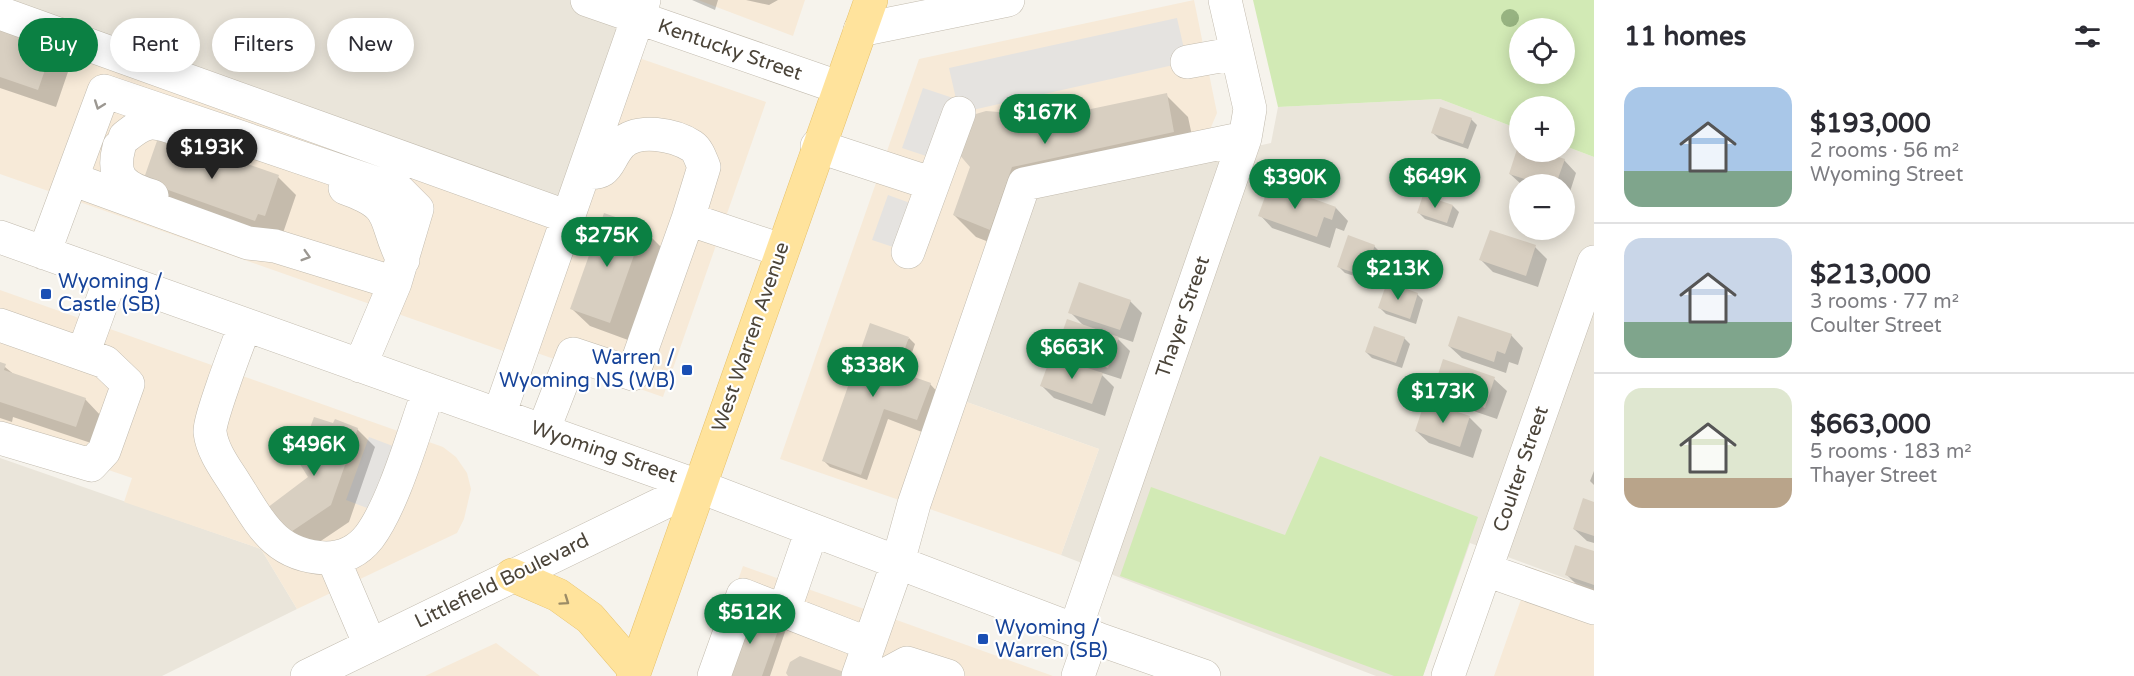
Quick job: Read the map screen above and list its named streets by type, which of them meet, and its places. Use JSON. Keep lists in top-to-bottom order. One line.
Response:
{"streets":{"main road":["West Warren Avenue"],"street":["Kentucky Street","Thayer Street","Wyoming Street","Coulter Street","Littlefield Boulevard"]},"crossings":[["Kentucky Street","West Warren Avenue"],["Thayer Street","Wyoming Street"],["West Warren Avenue","Wyoming Street"],["West Warren Avenue","Littlefield Boulevard"],["Wyoming Street","Littlefield Boulevard"]],"places":{"transit":["Wyoming / Castle (SB)","Warren / Wyoming NS (WB)","Wyoming / Warren (SB)"]},"page":{"heading":"11 homes","map_buttons":["+","−"],"chip":["Buy","Rent","Filters","New"],"list":[{"name":"$193,000","note":"2 rooms · 56 m² · Wyoming Street"},{"name":"$213,000","note":"3 rooms · 77 m² · Coulter Street"},{"name":"$663,000","note":"5 rooms · 183 m² · Thayer Street"}],"price":["$167K","$193K","$649K","$390K","$275K","$213K","$663K","$338K","$173K","$496K","$512K"]}}
